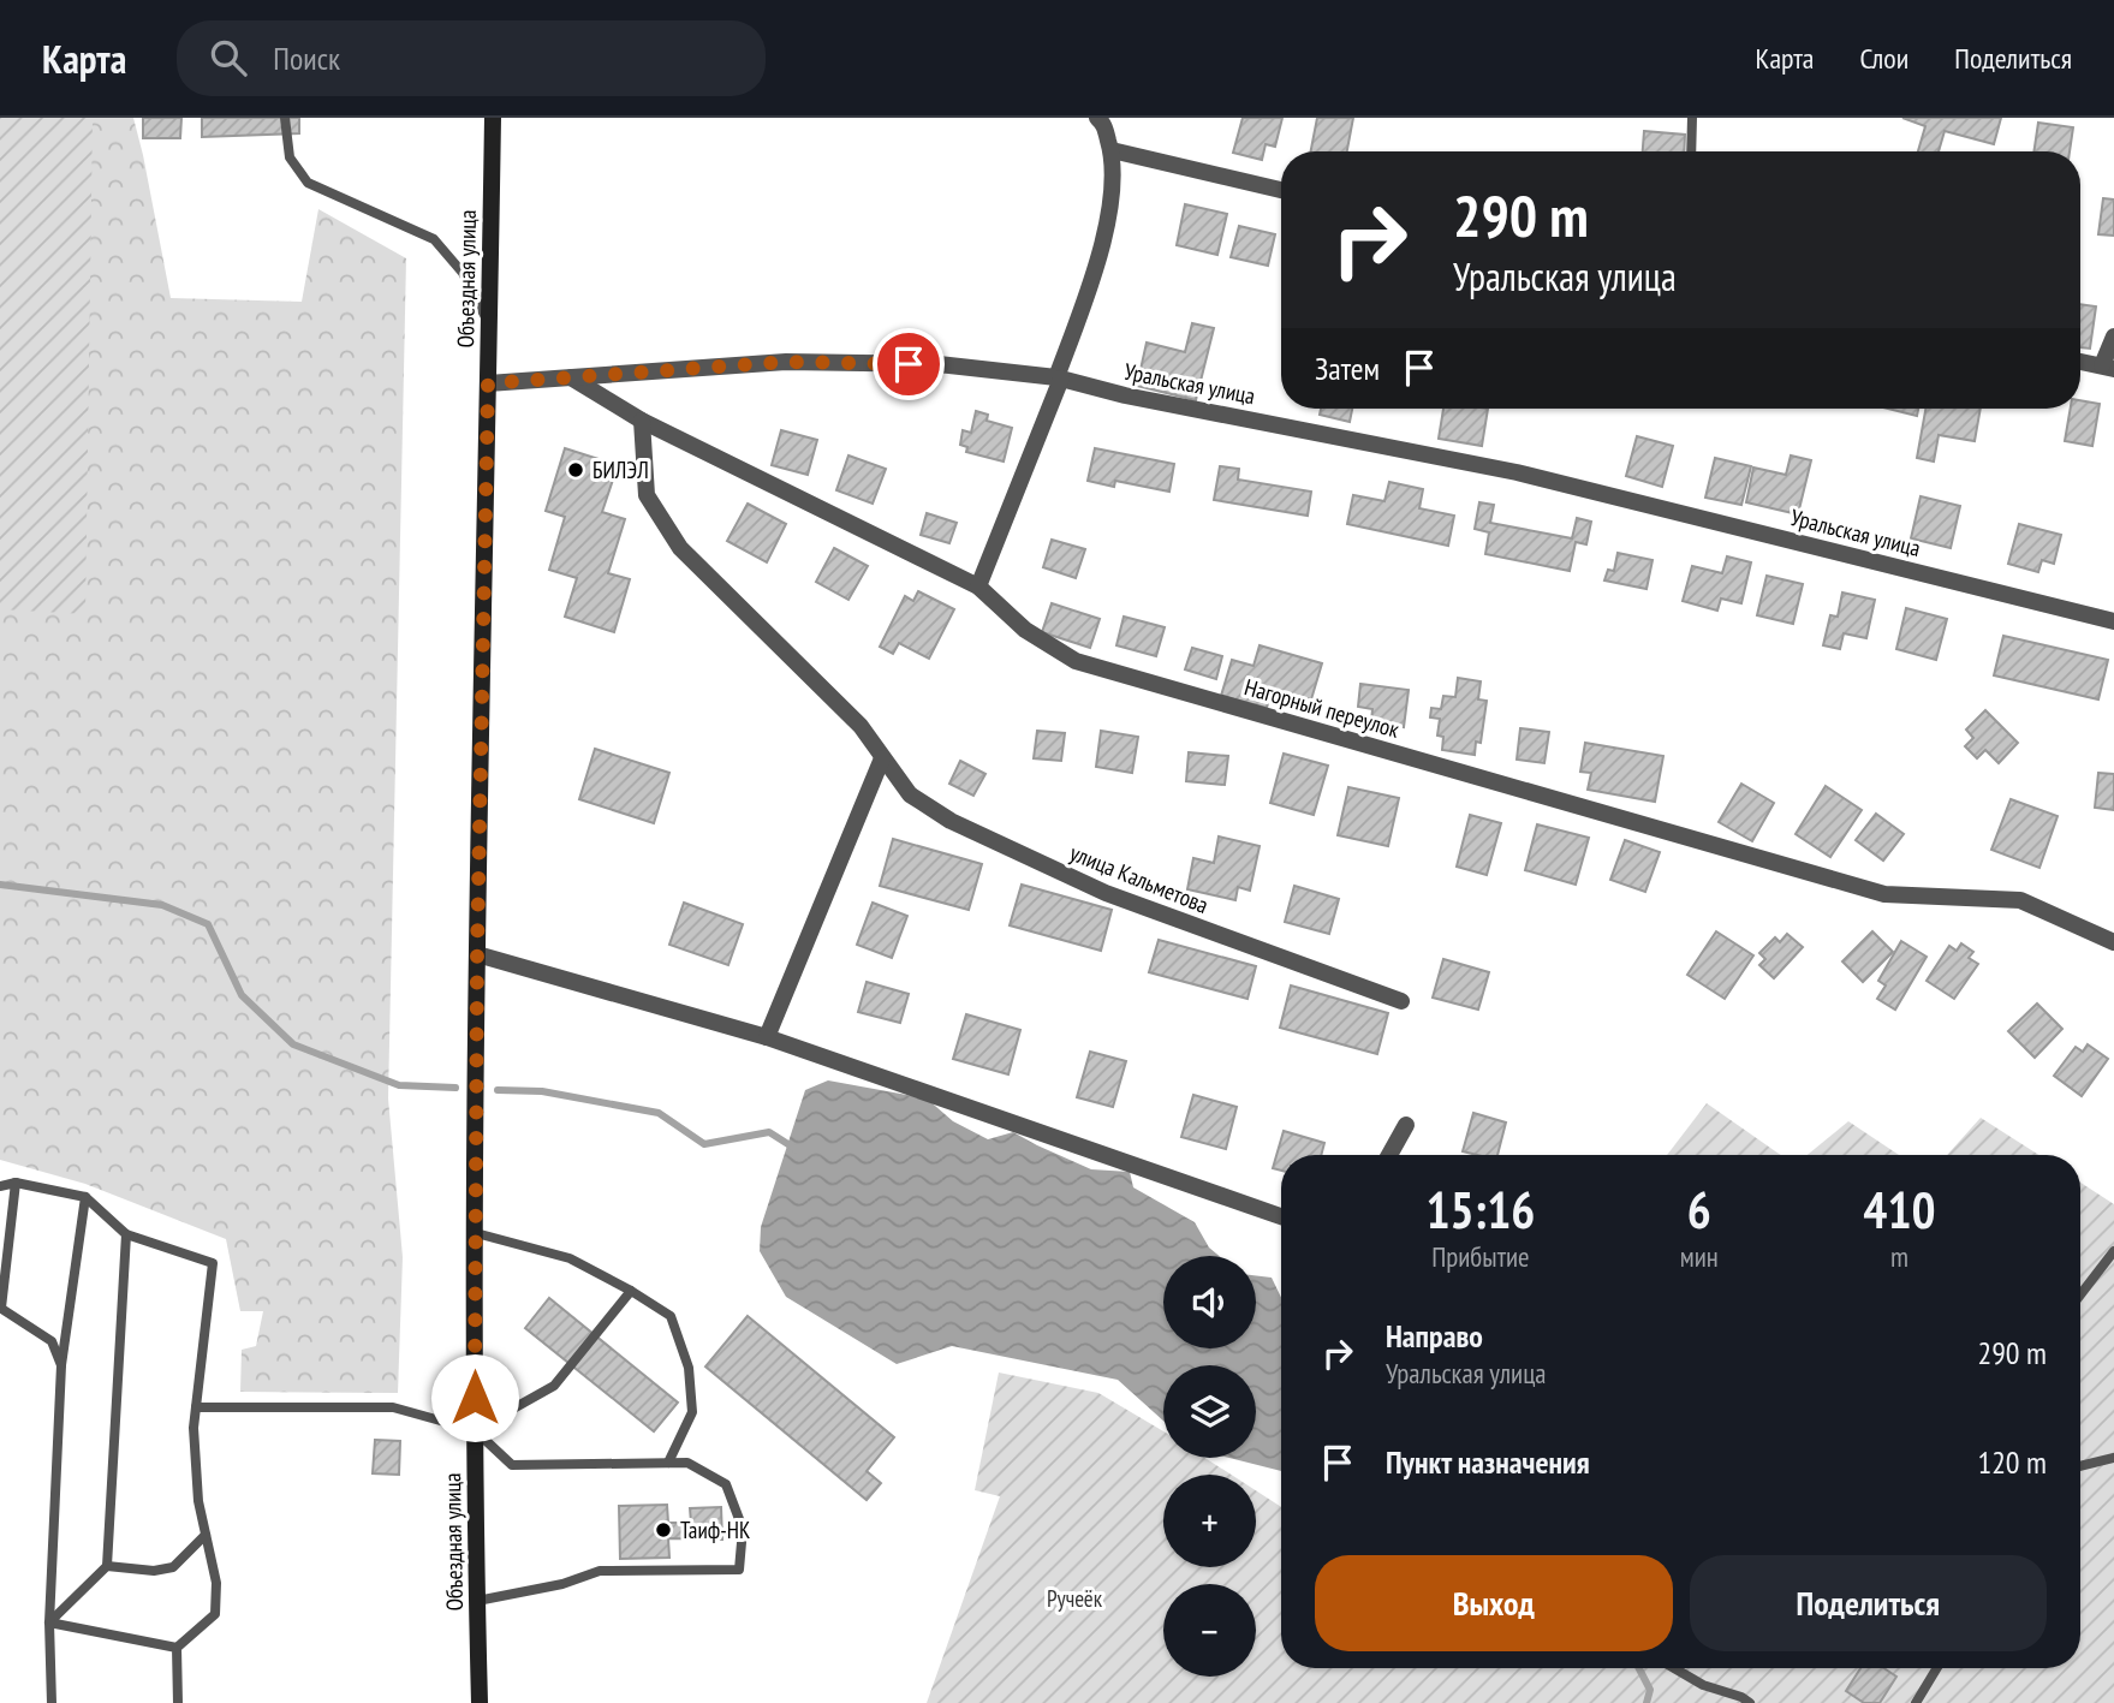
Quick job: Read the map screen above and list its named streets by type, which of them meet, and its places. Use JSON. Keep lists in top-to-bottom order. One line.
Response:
{"streets":{"main road":["Объездная улица"],"street":["Уральская улица","Нагорный переулок","улица Кальметова"]},"crossings":[["Объездная улица","Уральская улица"],["Уральская улица","Нагорный переулок"],["Нагорный переулок","улица Кальметова"]],"parks":["Ручеёк"],"places":["БИЛЭЛ","Таиф-НК"],"page":{"header":"Карта","search":"Поиск","nav":["Карта","Слои","Поделиться"],"turn":["290 m","Уральская улица"],"then":"Затем","eta":["15:16","Прибытие","6","мин","410","m"],"map_buttons":["+","−"],"list":[{"name":"Направо","note":"Уральская улица","value":"290 m"},{"name":"Пункт назначения","value":"120 m"}],"buttons":["Выход","Поделиться"]}}
